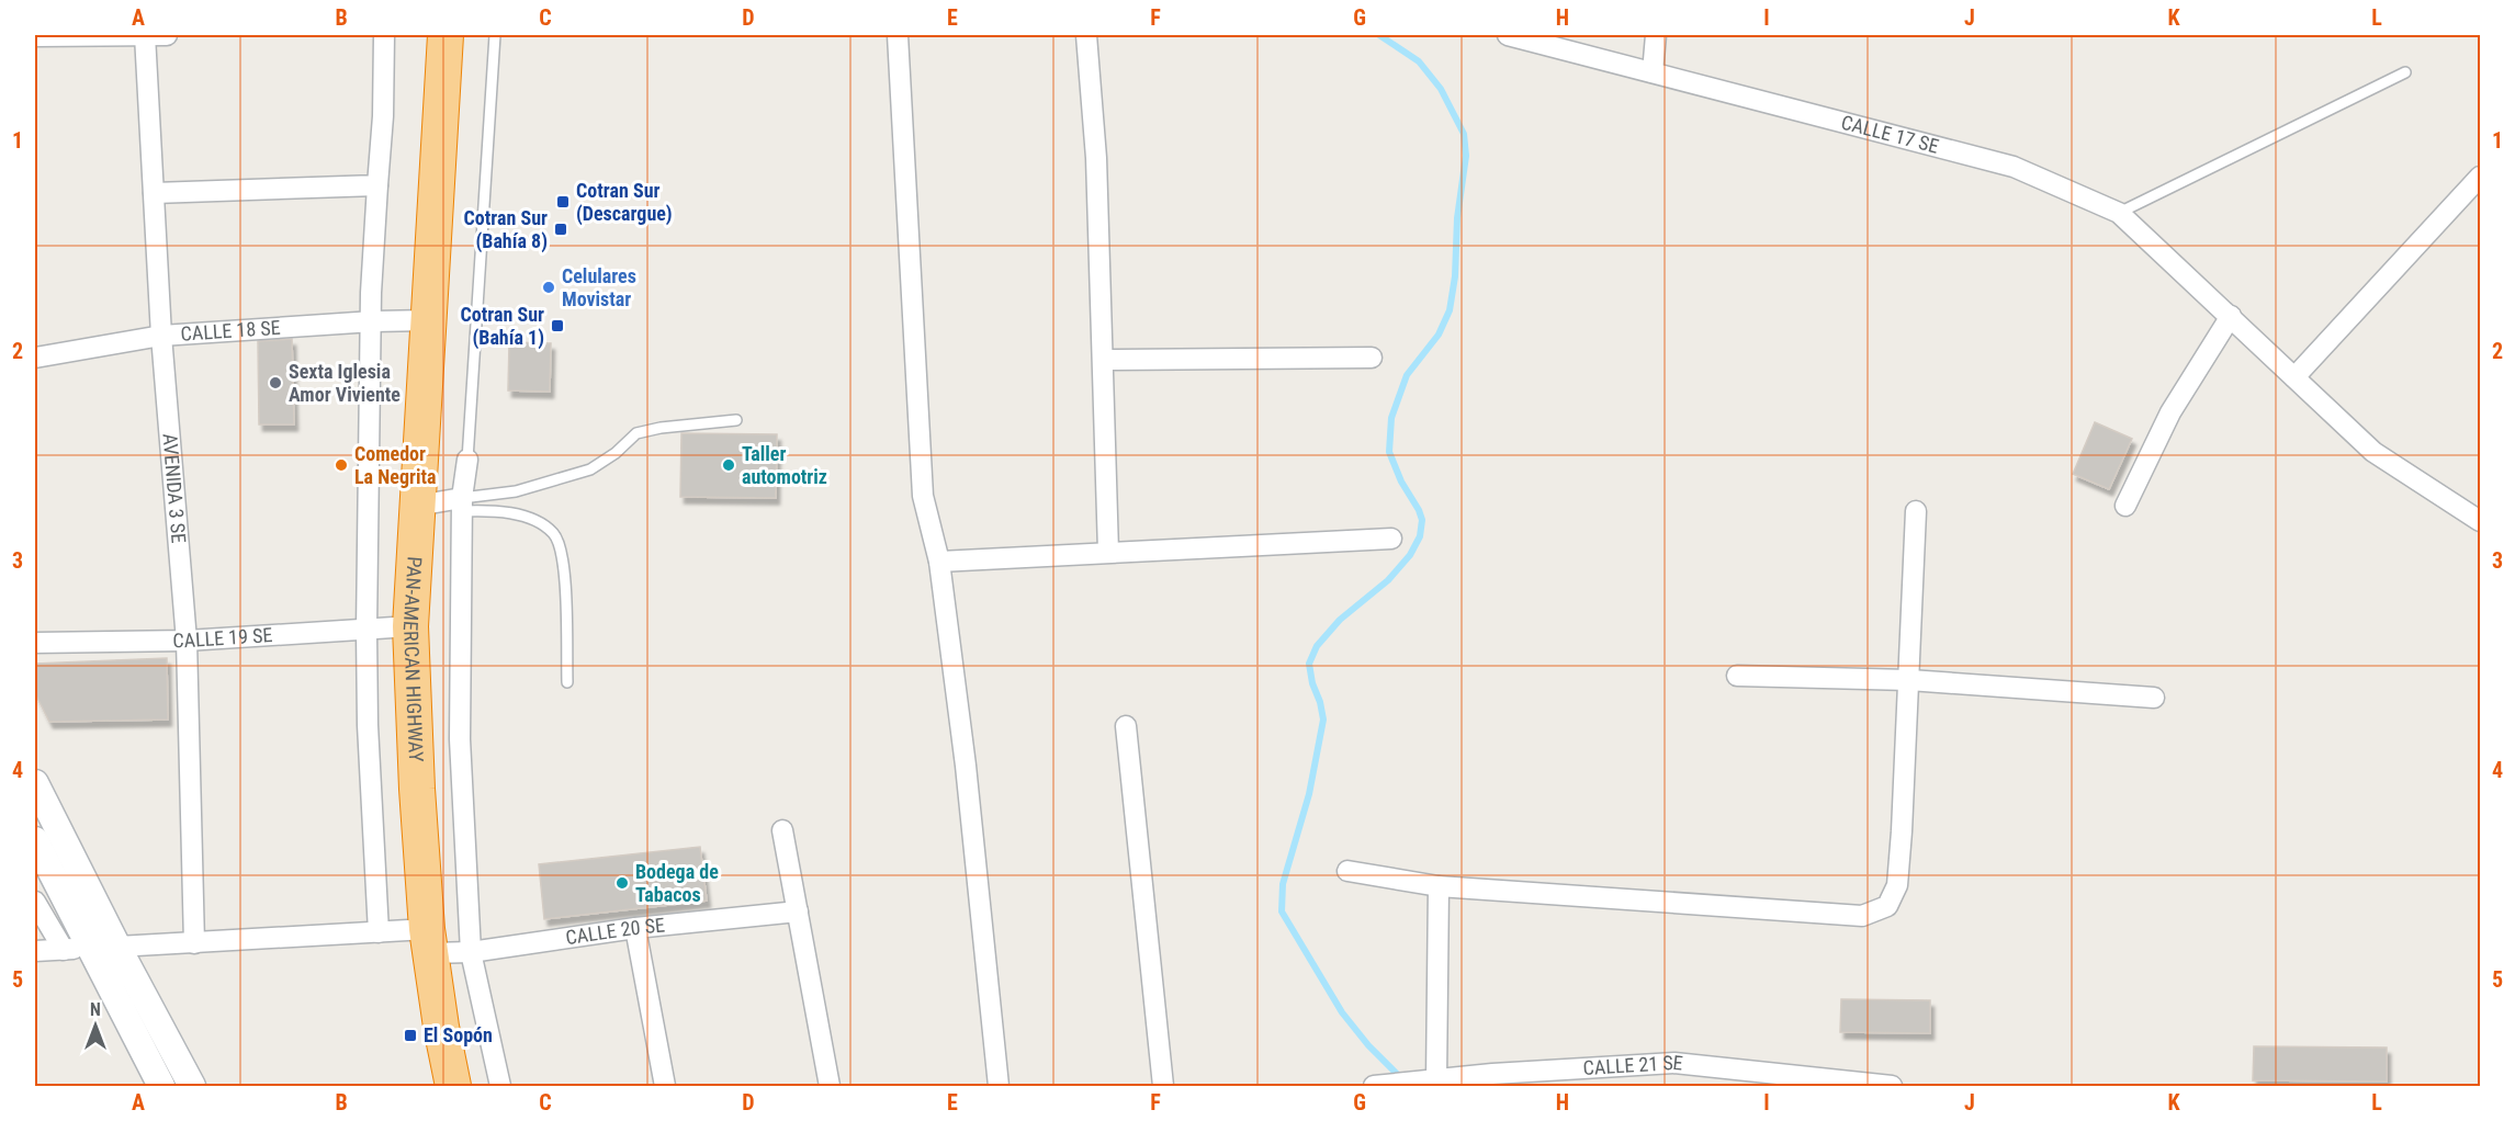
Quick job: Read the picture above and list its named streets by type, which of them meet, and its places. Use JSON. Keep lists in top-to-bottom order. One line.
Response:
{"streets":{"highway":["PAN-AMERICAN HIGHWAY"],"street":["CALLE 17 SE","CALLE 18 SE","AVENIDA 3 SE","CALLE 19 SE","CALLE 20 SE","CALLE 21 SE"]},"crossings":[["CALLE 18 SE","AVENIDA 3 SE"],["CALLE 18 SE","PAN-AMERICAN HIGHWAY"],["AVENIDA 3 SE","CALLE 19 SE"],["AVENIDA 3 SE","CALLE 20 SE"],["CALLE 19 SE","PAN-AMERICAN HIGHWAY"],["PAN-AMERICAN HIGHWAY","CALLE 20 SE"]],"places":{"transit":["Cotran Sur (Descargue)","Cotran Sur (Bahía 8)","Cotran Sur (Bahía 1)","El Sopón"],"other":["Celulares Movistar","Sexta Iglesia Amor Viviente","Comedor La Negrita","Taller automotriz","Bodega de Tabacos"]},"north":"top","grid":{"columns":["A","B","C","D","E","F","G","H","I","J","K","L"],"rows":["1","2","3","4","5"]}}
